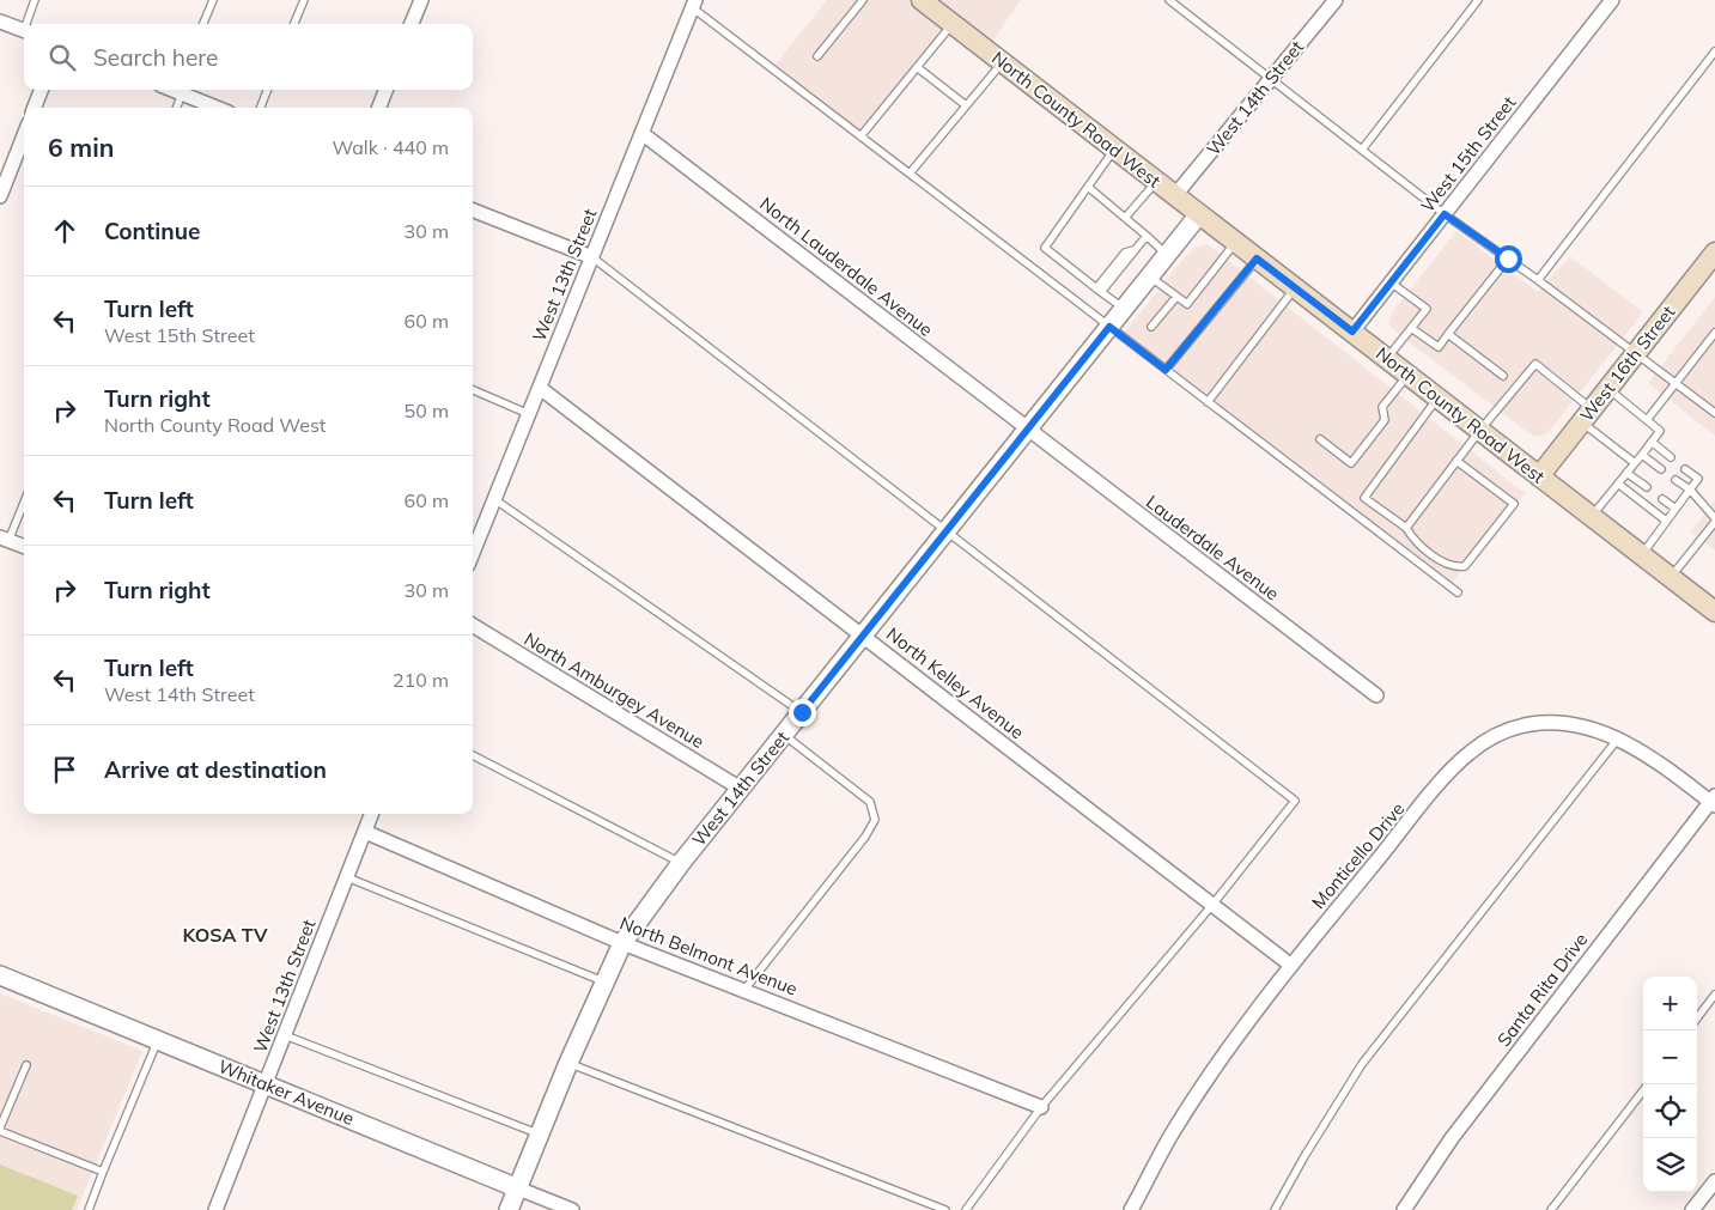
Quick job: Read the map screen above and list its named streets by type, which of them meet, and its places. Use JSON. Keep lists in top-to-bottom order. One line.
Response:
{"streets":{"main road":["North County Road West","West 16th Street"],"street":["West 14th Street","West 15th Street","North Lauderdale Avenue","West 13th Street","Lauderdale Avenue","North Kelley Avenue","North Amburgey Avenue","Monticello Drive","North Belmont Avenue","Santa Rita Drive","Whitaker Avenue"]},"crossings":[["West 14th Street","North County Road West"],["West 14th Street","North Lauderdale Avenue"],["West 14th Street","Lauderdale Avenue"],["West 14th Street","North Kelley Avenue"],["West 14th Street","North Amburgey Avenue"],["West 14th Street","North Belmont Avenue"],["West 14th Street","Whitaker Avenue"],["North County Road West","West 15th Street"],["North County Road West","West 16th Street"],["North Lauderdale Avenue","West 13th Street"],["North Lauderdale Avenue","Lauderdale Avenue"],["West 13th Street","North Kelley Avenue"],["West 13th Street","North Belmont Avenue"],["West 13th Street","Whitaker Avenue"],["North Kelley Avenue","Monticello Drive"],["Monticello Drive","Santa Rita Drive"]],"districts":["KOSA TV"],"page":{"search":"Search here","heading":["6 min","Walk · 440 m"],"list":[["Continue","30 m"],["Turn left","West 15th Street","60 m"],["Turn right","North County Road West","50 m"],["Turn left","60 m"],["Turn right","30 m"],["Turn left","West 14th Street","210 m"],"Arrive at destination"],"map_buttons":["+","−"]}}
